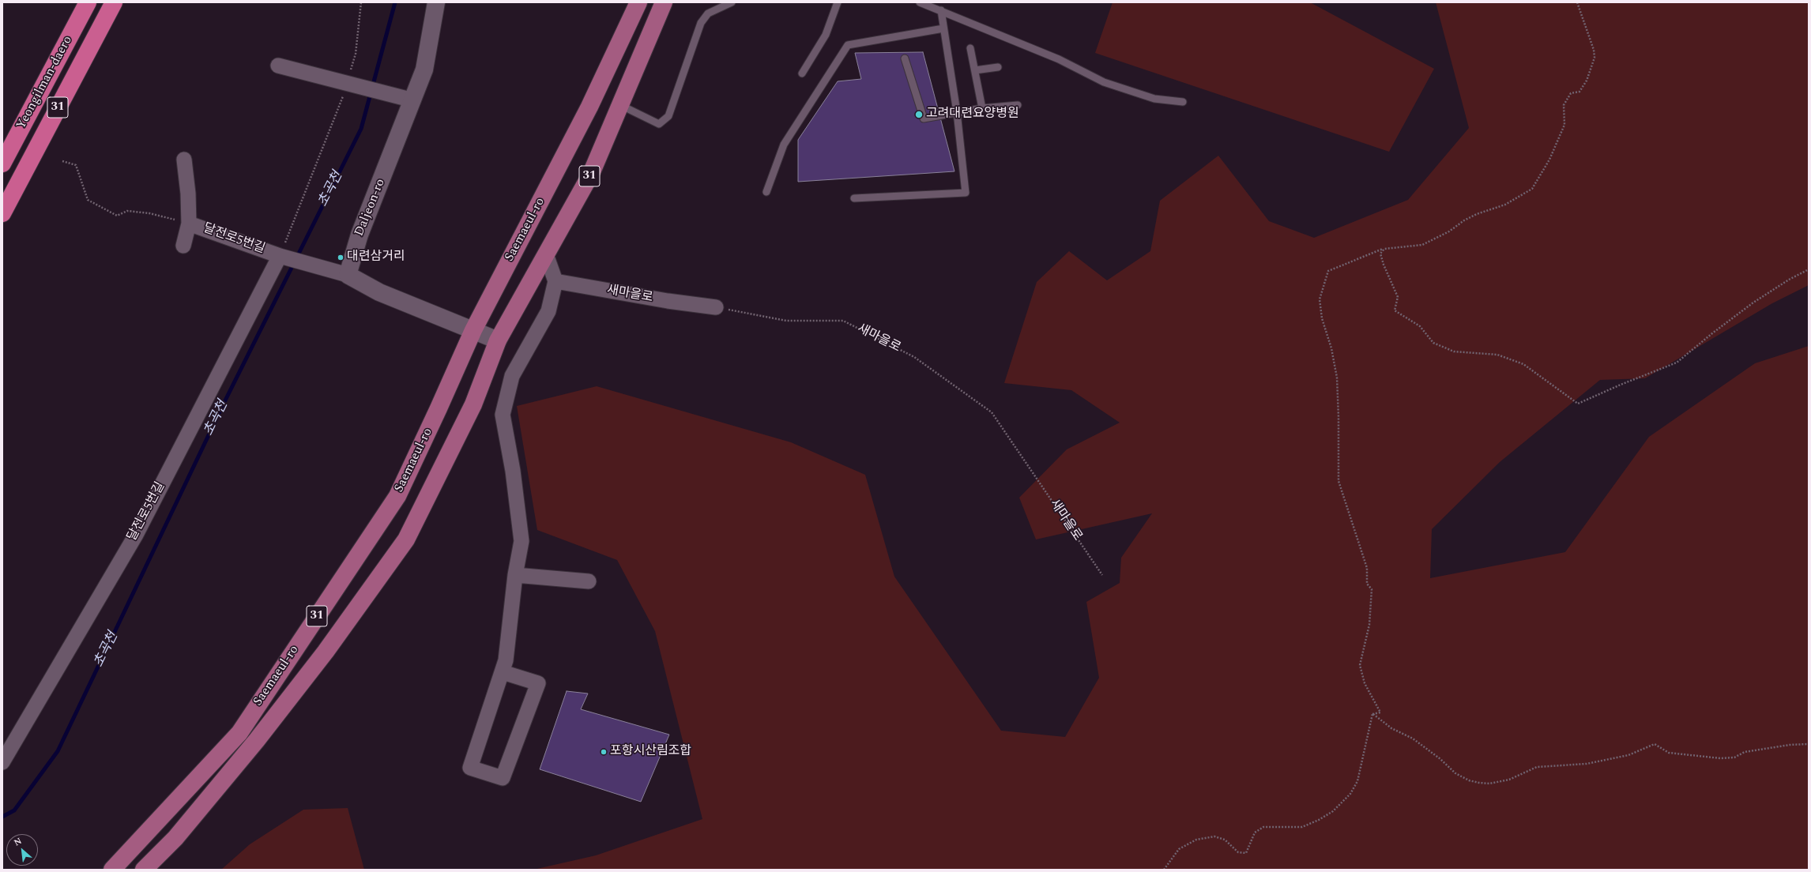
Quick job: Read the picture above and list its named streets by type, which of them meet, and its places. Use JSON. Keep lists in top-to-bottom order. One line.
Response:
{"streets":{"highway":["Yeongilman-daero","31"],"main road":["Saemaeul-ro"],"street":["Daljeon-ro","달전로5번길","새마을로"]},"crossings":[["Daljeon-ro","달전로5번길"]],"water":["초곡천"],"places":["고려대련요양병원","대련삼거리","포항시산림조합"],"north":"top left"}
